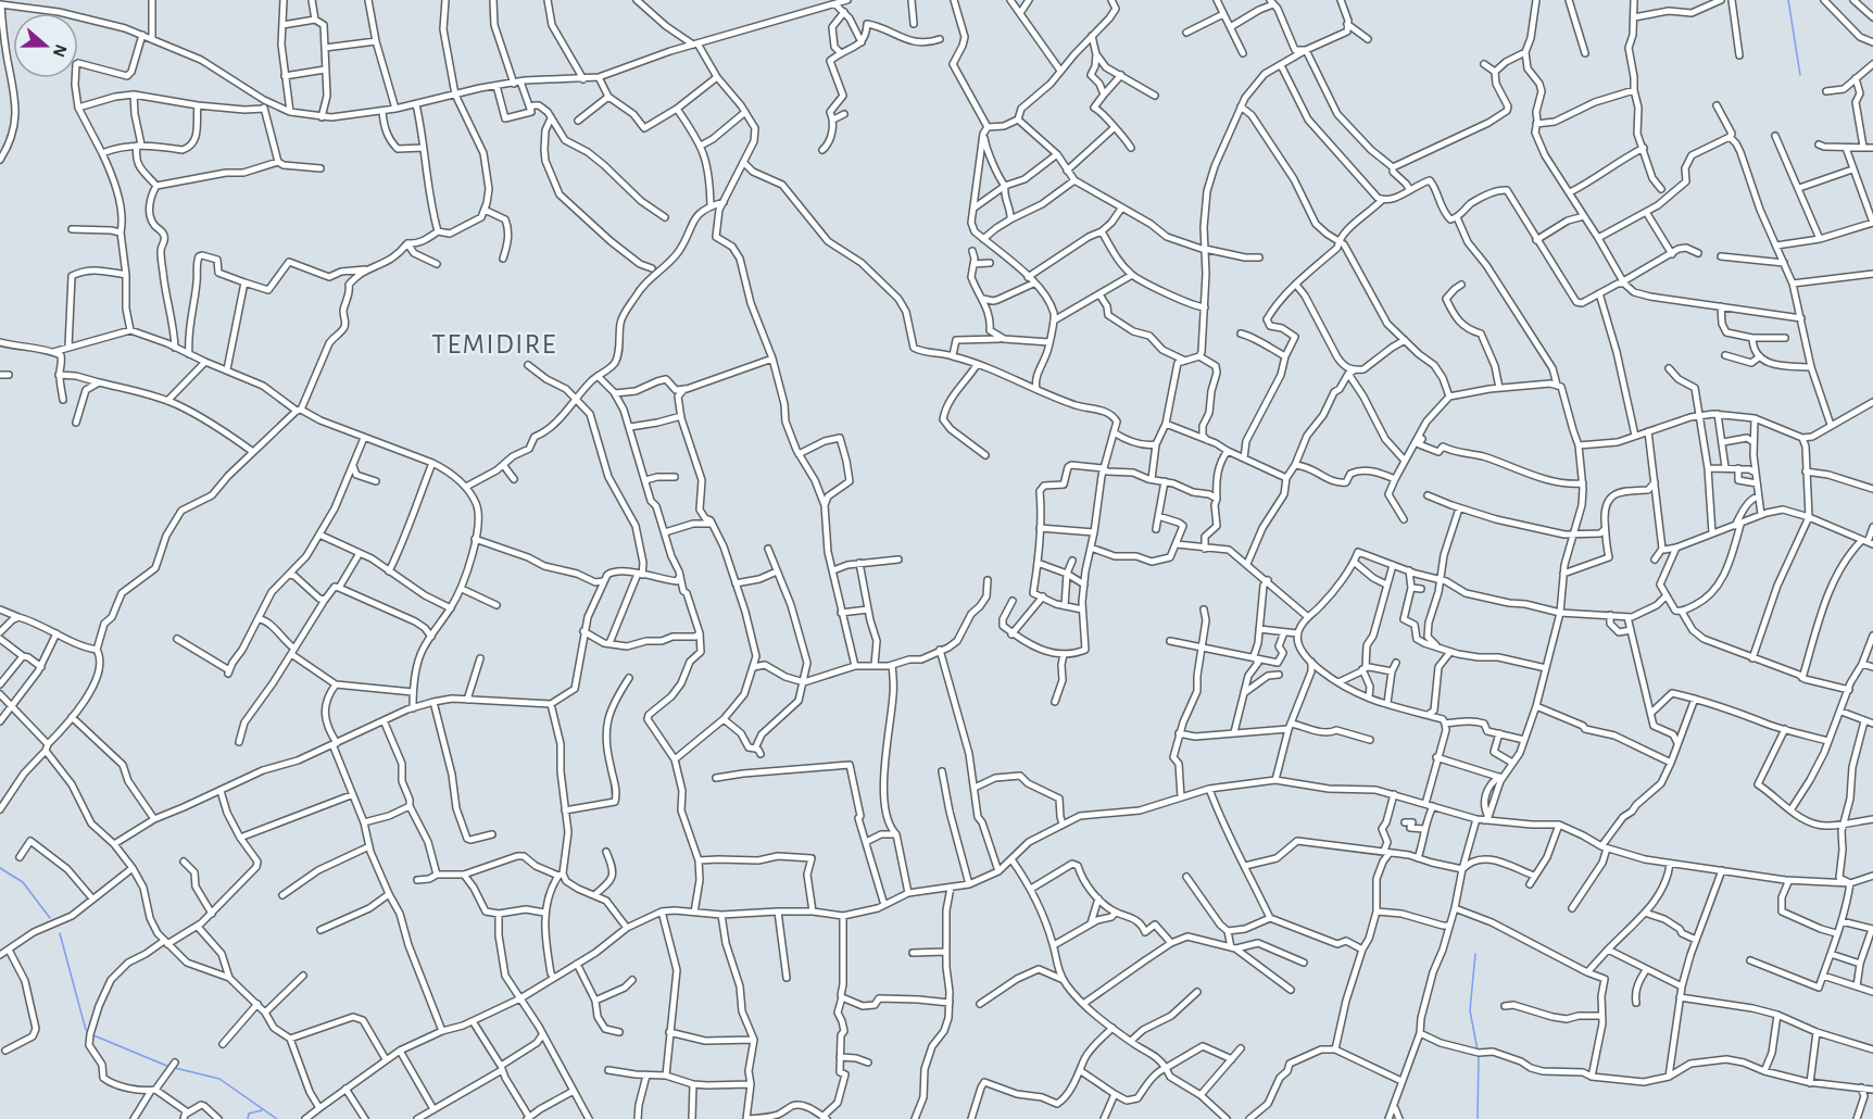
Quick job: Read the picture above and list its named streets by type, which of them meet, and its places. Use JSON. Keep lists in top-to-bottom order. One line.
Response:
{"districts":["TEMIDIRE"],"north":"right"}
